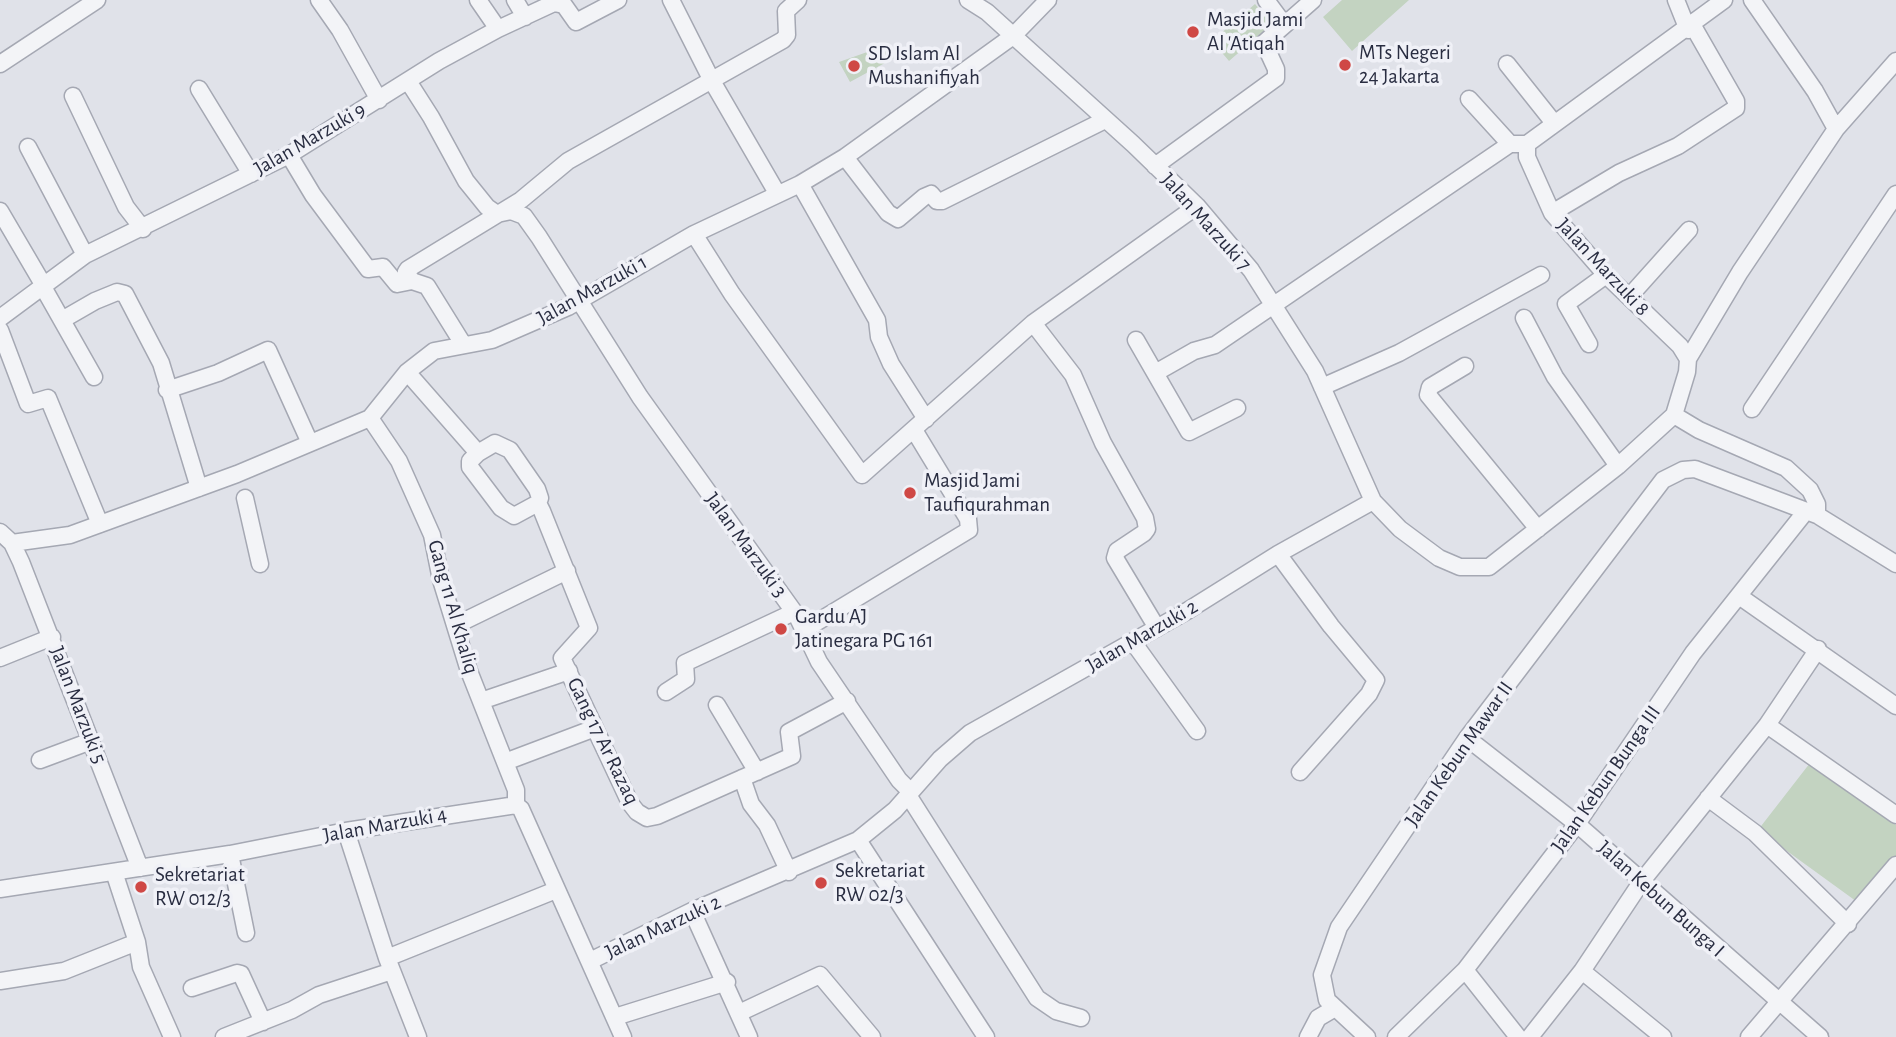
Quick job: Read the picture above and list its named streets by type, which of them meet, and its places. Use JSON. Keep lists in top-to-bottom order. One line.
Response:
{"streets":{"street":["Jalan Marzuki 9","Jalan Marzuki 7","Jalan Marzuki 8","Jalan Marzuki 1","Jalan Marzuki 3","Gang 11 Al Khaliq","Jalan Marzuki 2","Jalan Marzuki 5","Gang 17 Ar Razaq","Jalan Kebun Mawar II","Jalan Kebun Bunga III","Jalan Marzuki 4","Jalan Kebun Bunga I"]},"crossings":[["Jalan Marzuki 7","Jalan Marzuki 1"],["Jalan Marzuki 7","Jalan Marzuki 2"],["Jalan Marzuki 1","Jalan Marzuki 3"],["Jalan Marzuki 1","Gang 11 Al Khaliq"],["Jalan Marzuki 1","Jalan Marzuki 5"],["Jalan Marzuki 3","Jalan Marzuki 2"],["Gang 11 Al Khaliq","Jalan Marzuki 4"],["Jalan Marzuki 5","Jalan Marzuki 4"],["Jalan Kebun Mawar II","Jalan Kebun Bunga III"],["Jalan Kebun Mawar II","Jalan Kebun Bunga I"],["Jalan Kebun Bunga III","Jalan Kebun Bunga I"]],"places":["Masjid Jami Al 'Atiqah","MTs Negeri 24 Jakarta","SD Islam Al Mushanifiyah","Masjid Jami Taufiqurahman","Gardu AJ Jatinegara PG 161","Sekretariat RW 02/3","Sekretariat RW 012/3"]}
